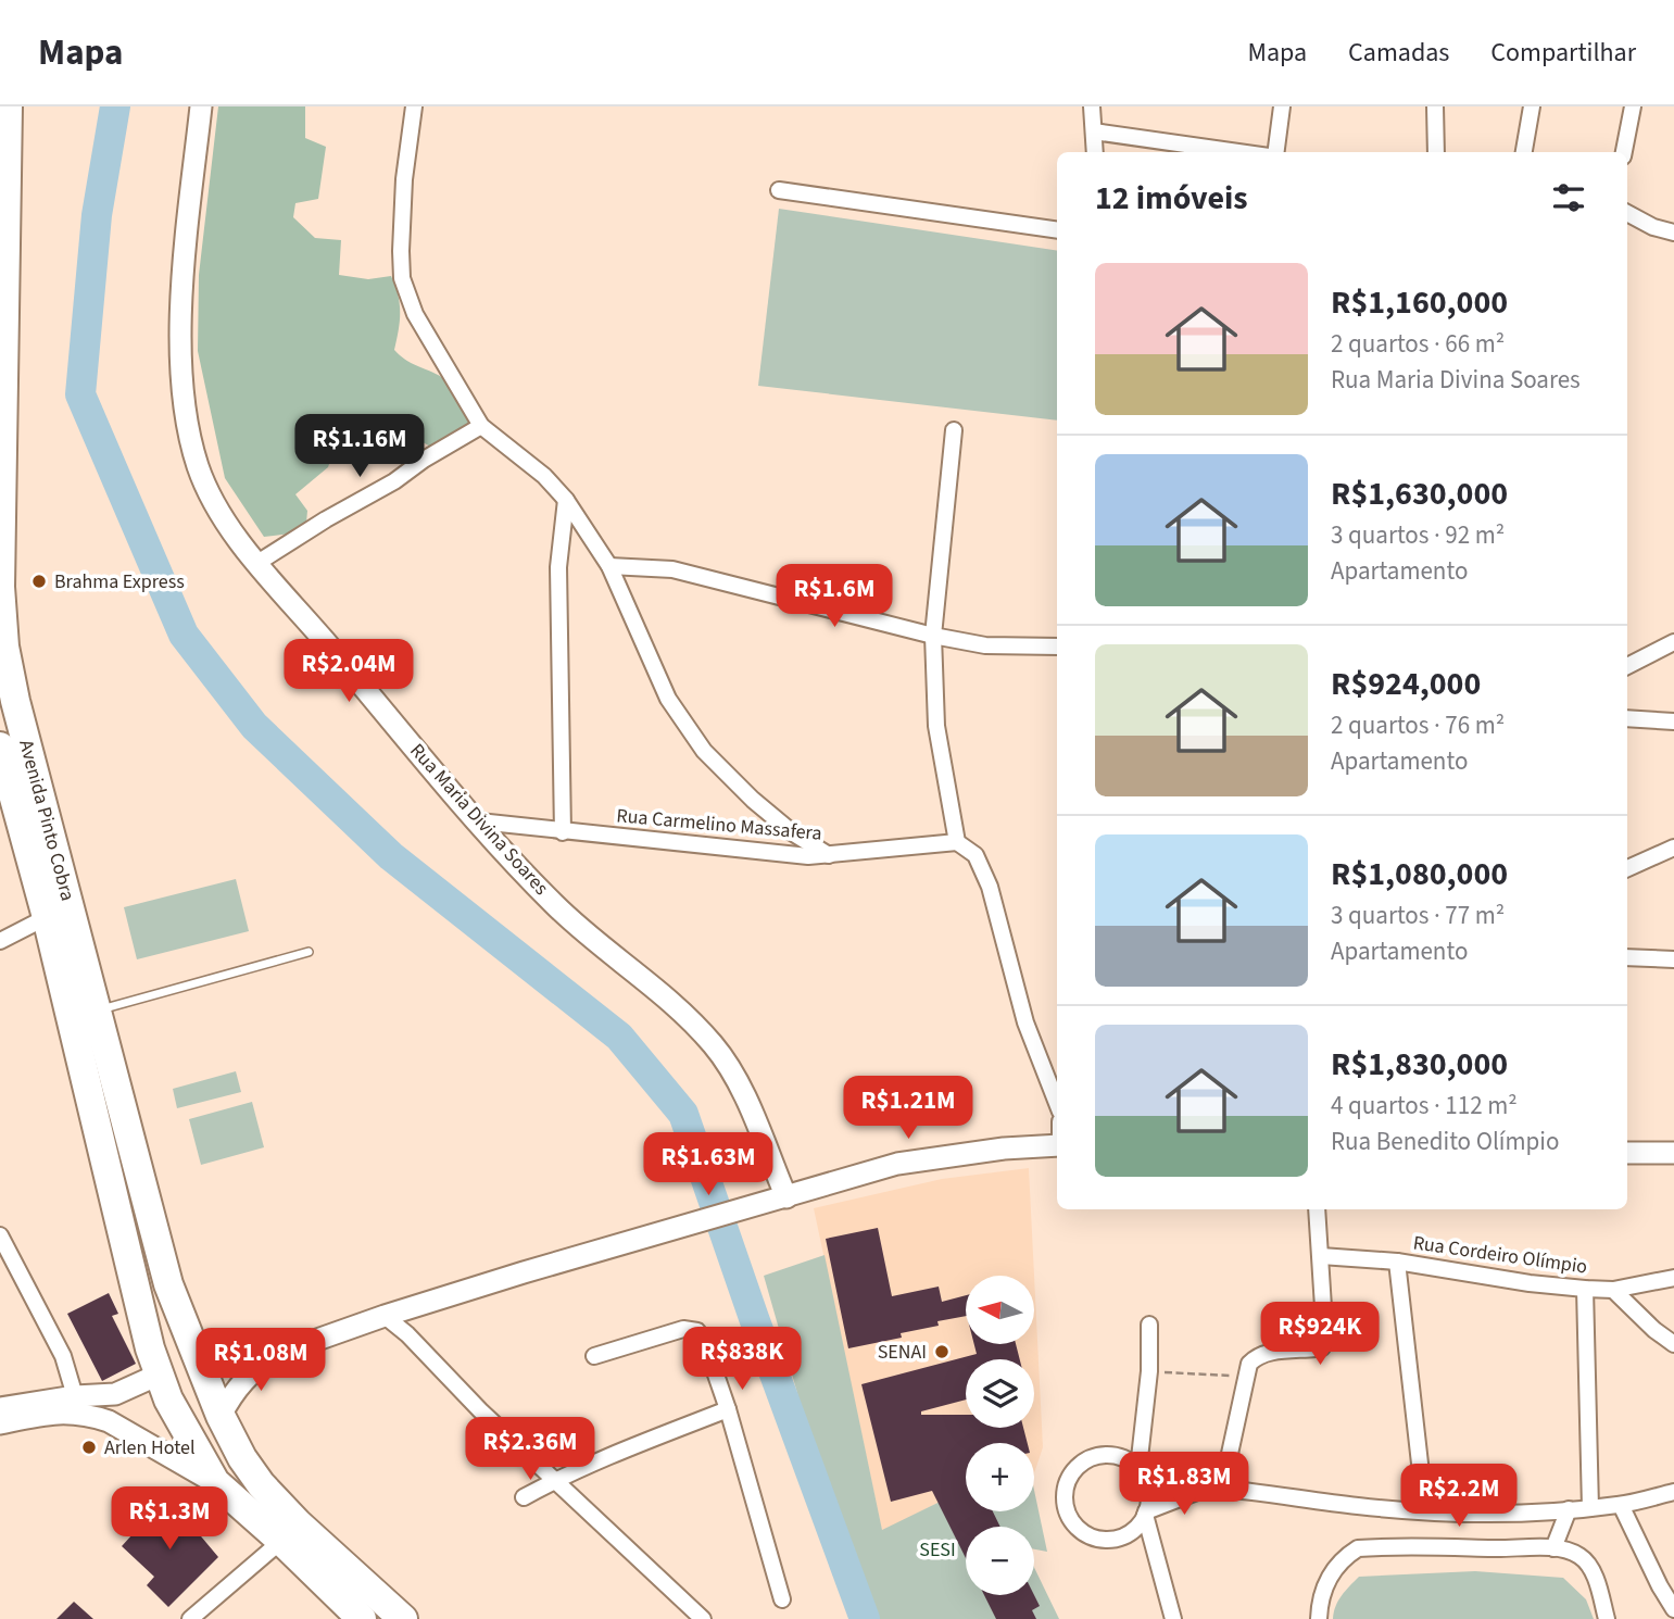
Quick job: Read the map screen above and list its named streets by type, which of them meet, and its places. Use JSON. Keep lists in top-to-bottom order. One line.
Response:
{"streets":{"highway":["Avenida Pinto Cobra"],"main road":["Rua Maria Divina Soares"],"street":["Rua Carmelino Massafera","Rua Cordeiro Olímpio"]},"crossings":[["Rua Maria Divina Soares","Rua Carmelino Massafera"]],"parks":["SESI"],"places":["Brahma Express","SENAI","Arlen Hotel"],"north":"left","page":{"header":"Mapa","nav":["Mapa","Camadas","Compartilhar"],"heading":"12 imóveis","list":[{"name":"R$1,160,000","note":"2 quartos · 66 m² · Rua Maria Divina Soares"},{"name":"R$1,630,000","note":"3 quartos · 92 m² · Apartamento"},{"name":"R$924,000","note":"2 quartos · 76 m² · Apartamento"},{"name":"R$1,080,000","note":"3 quartos · 77 m² · Apartamento"},{"name":"R$1,830,000","note":"4 quartos · 112 m² · Rua Benedito Olímpio"}],"price":["R$1.16M","R$1.6M","R$2.04M","R$1.21M","R$1.63M","R$924K","R$838K","R$1.08M","R$2.36M","R$1.83M","R$2.2M","R$1.3M"],"map_buttons":["+","−"]}}
